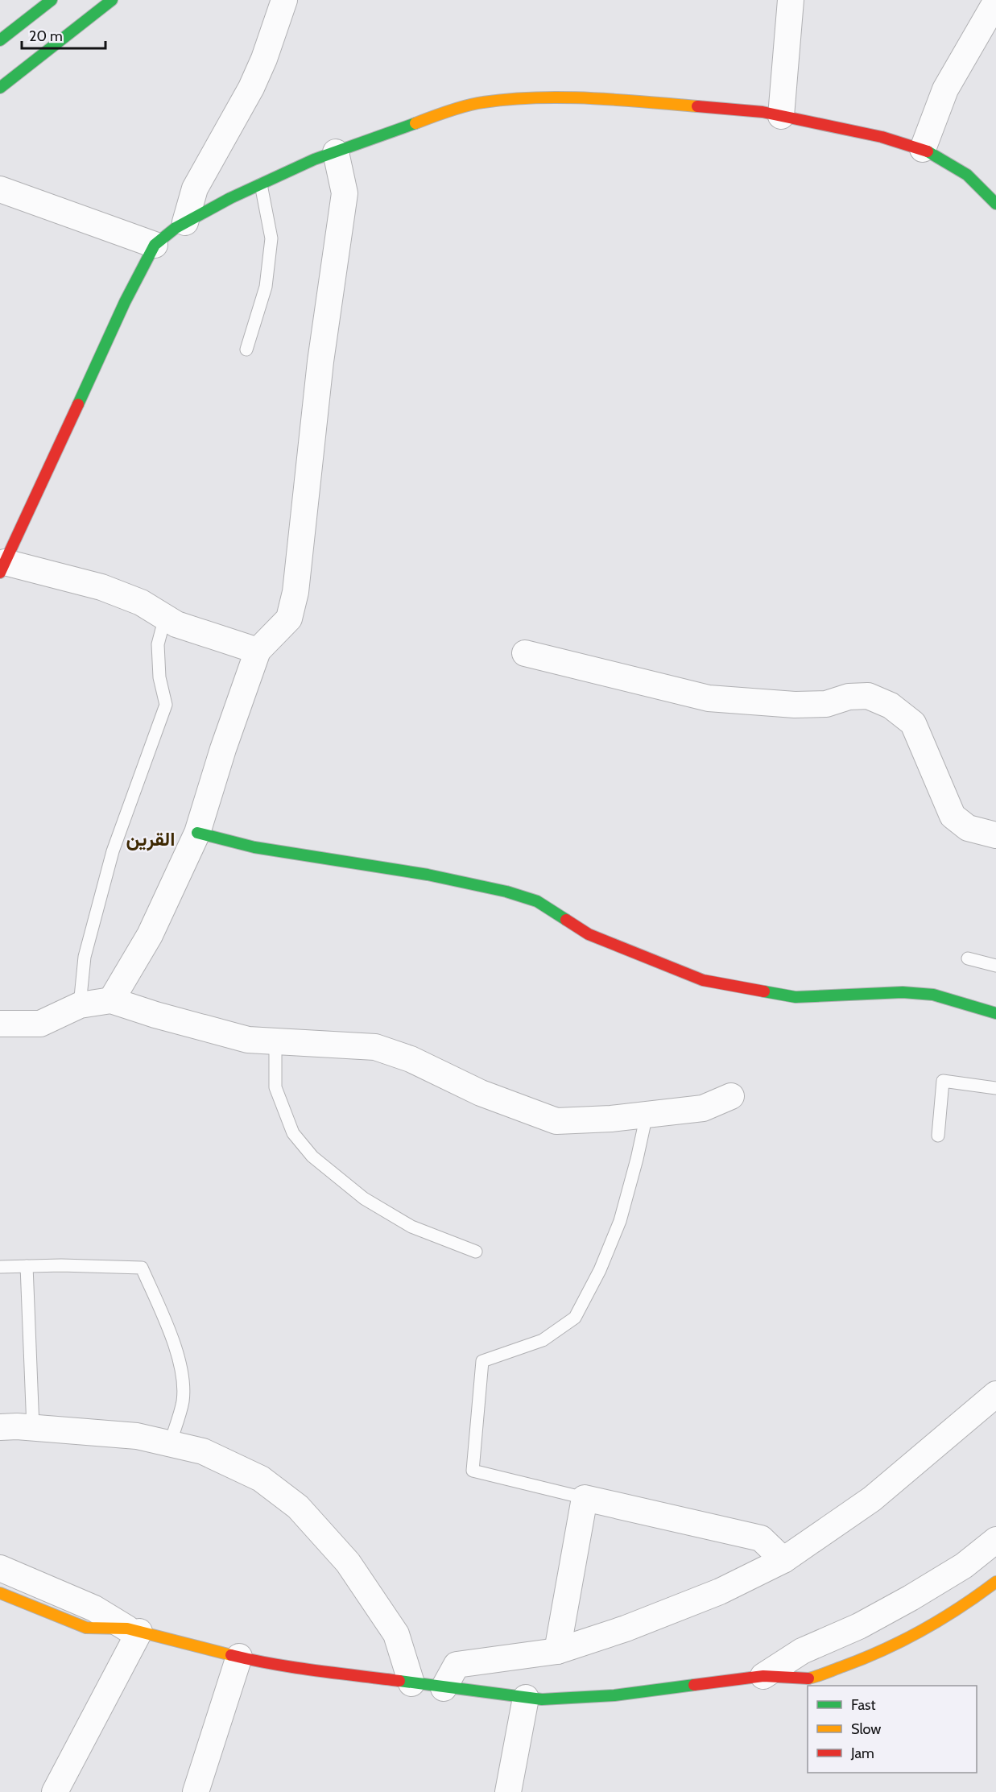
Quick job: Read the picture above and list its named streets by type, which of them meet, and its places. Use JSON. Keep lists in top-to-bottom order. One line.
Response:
{"districts":["القرين"],"legend":["Fast","Slow","Jam"],"scale_bar":"20 m"}
